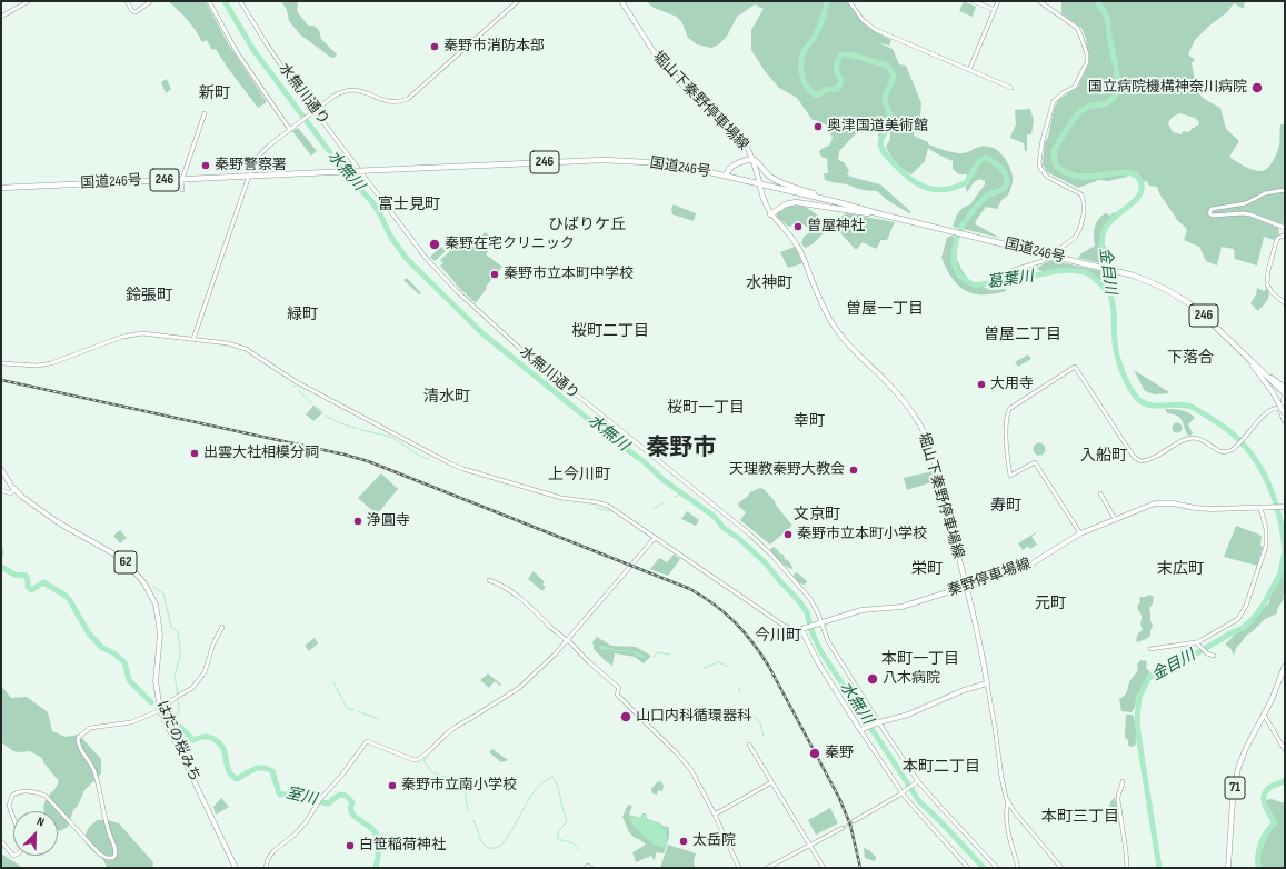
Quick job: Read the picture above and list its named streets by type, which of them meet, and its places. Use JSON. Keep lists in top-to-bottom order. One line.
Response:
{"streets":{"highway":["246","国道246号"],"main road":["堀山下秦野停車場線","62","秦野停車場線","はだの桜みち","71"],"street":["水無川通り"]},"crossings":[["水無川通り","秦野停車場線"],["堀山下秦野停車場線","秦野停車場線"],["246","国道246号"]],"districts":["新町","富士見町","ひばりケ丘","水神町","鈴張町","曽屋一丁目","緑町","桜町二丁目","曽屋二丁目","下落合","清水町","桜町一丁目","幸町","秦野市","入船町","上今川町","寿町","文京町","栄町","末広町","元町","今川町","本町一丁目","本町二丁目","本町三丁目"],"water":["水無川","金目川","葛葉川","室川"],"places":["秦野市消防本部","国立病院機構神奈川病院","奥津国道美術館","秦野警察署","曽屋神社","秦野在宅クリニック","秦野市立本町中学校","大用寺","出雲大社相模分祠","天理教秦野大教会","浄圓寺","秦野市立本町小学校","八木病院","山口内科循環器科","秦野","秦野市立南小学校","太岳院","白笹稲荷神社"],"north":"top right"}
